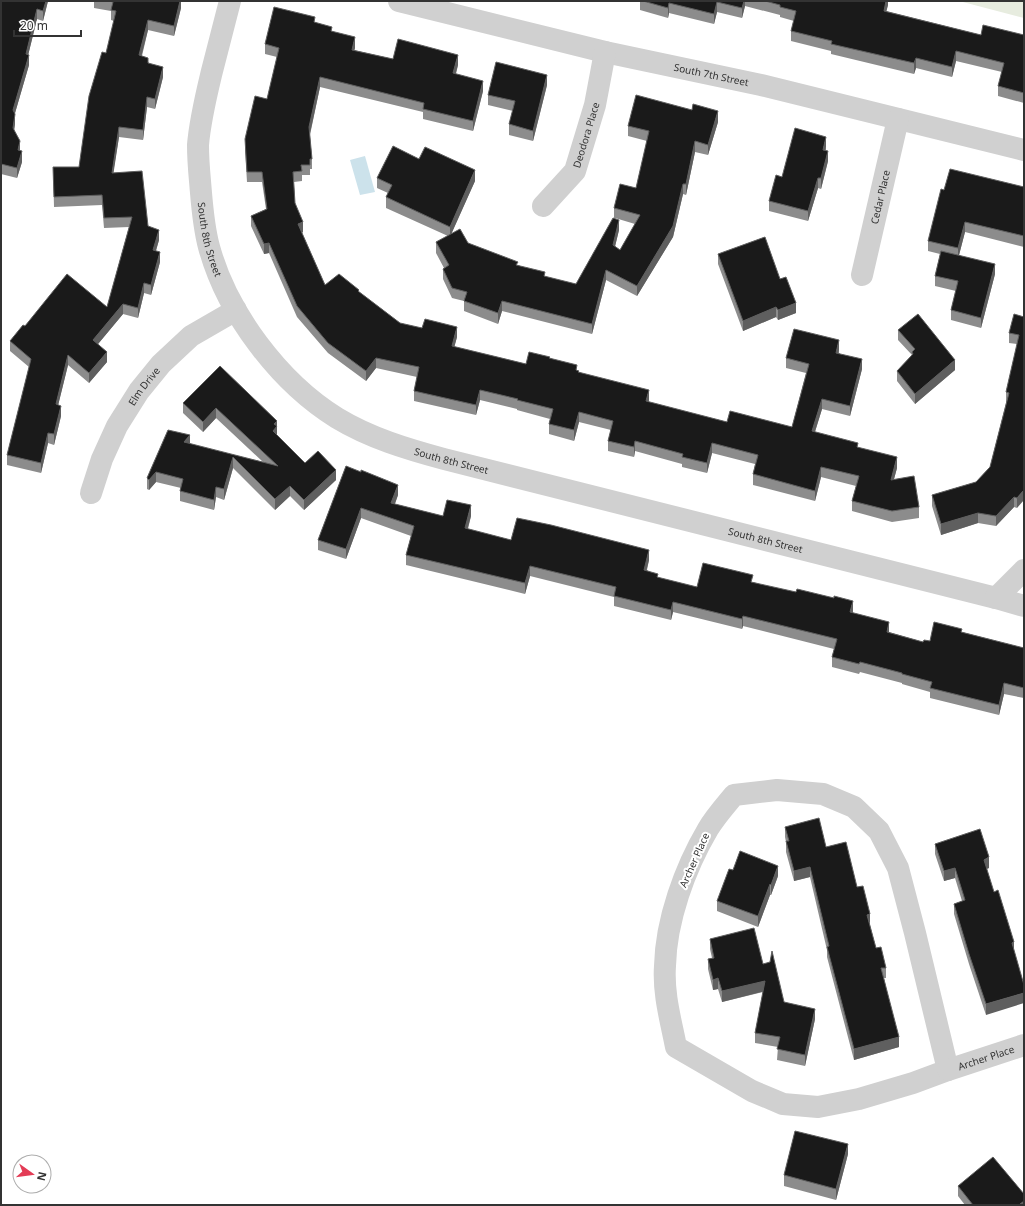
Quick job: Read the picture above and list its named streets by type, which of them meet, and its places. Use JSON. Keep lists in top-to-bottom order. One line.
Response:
{"streets":{"street":["South 7th Street","Deodora Place","Cedar Place","South 8th Street","Elm Drive","Archer Place"]},"crossings":[["South 7th Street","Deodora Place"],["South 7th Street","Cedar Place"],["South 8th Street","Elm Drive"]],"scale_bar":"20 m","north":"right"}
